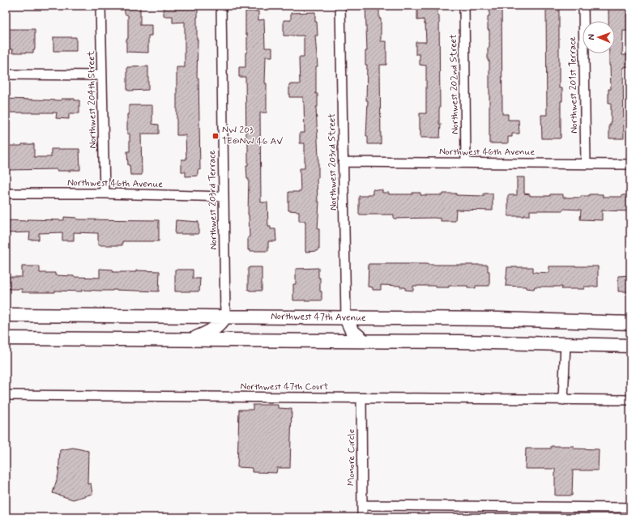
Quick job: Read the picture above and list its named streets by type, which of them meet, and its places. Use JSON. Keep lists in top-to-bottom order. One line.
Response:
{"streets":{"main road":["Northwest 47th Avenue"],"street":["Northwest 202nd Street","Northwest 201st Terrace","Northwest 204th Street","Northwest 46th Avenue","Northwest 203rd Street","Northwest 203rd Terrace","Northwest 47th Court","Monore Circle"]},"crossings":[["Northwest 202nd Street","Northwest 46th Avenue"],["Northwest 201st Terrace","Northwest 46th Avenue"],["Northwest 204th Street","Northwest 46th Avenue"],["Northwest 46th Avenue","Northwest 203rd Street"],["Northwest 46th Avenue","Northwest 203rd Terrace"],["Northwest 203rd Street","Northwest 47th Avenue"],["Northwest 203rd Terrace","Northwest 47th Avenue"],["Northwest 47th Court","Monore Circle"]],"places":{"transit":["NW 203 TE@NW 46 AV"]},"north":"left"}
